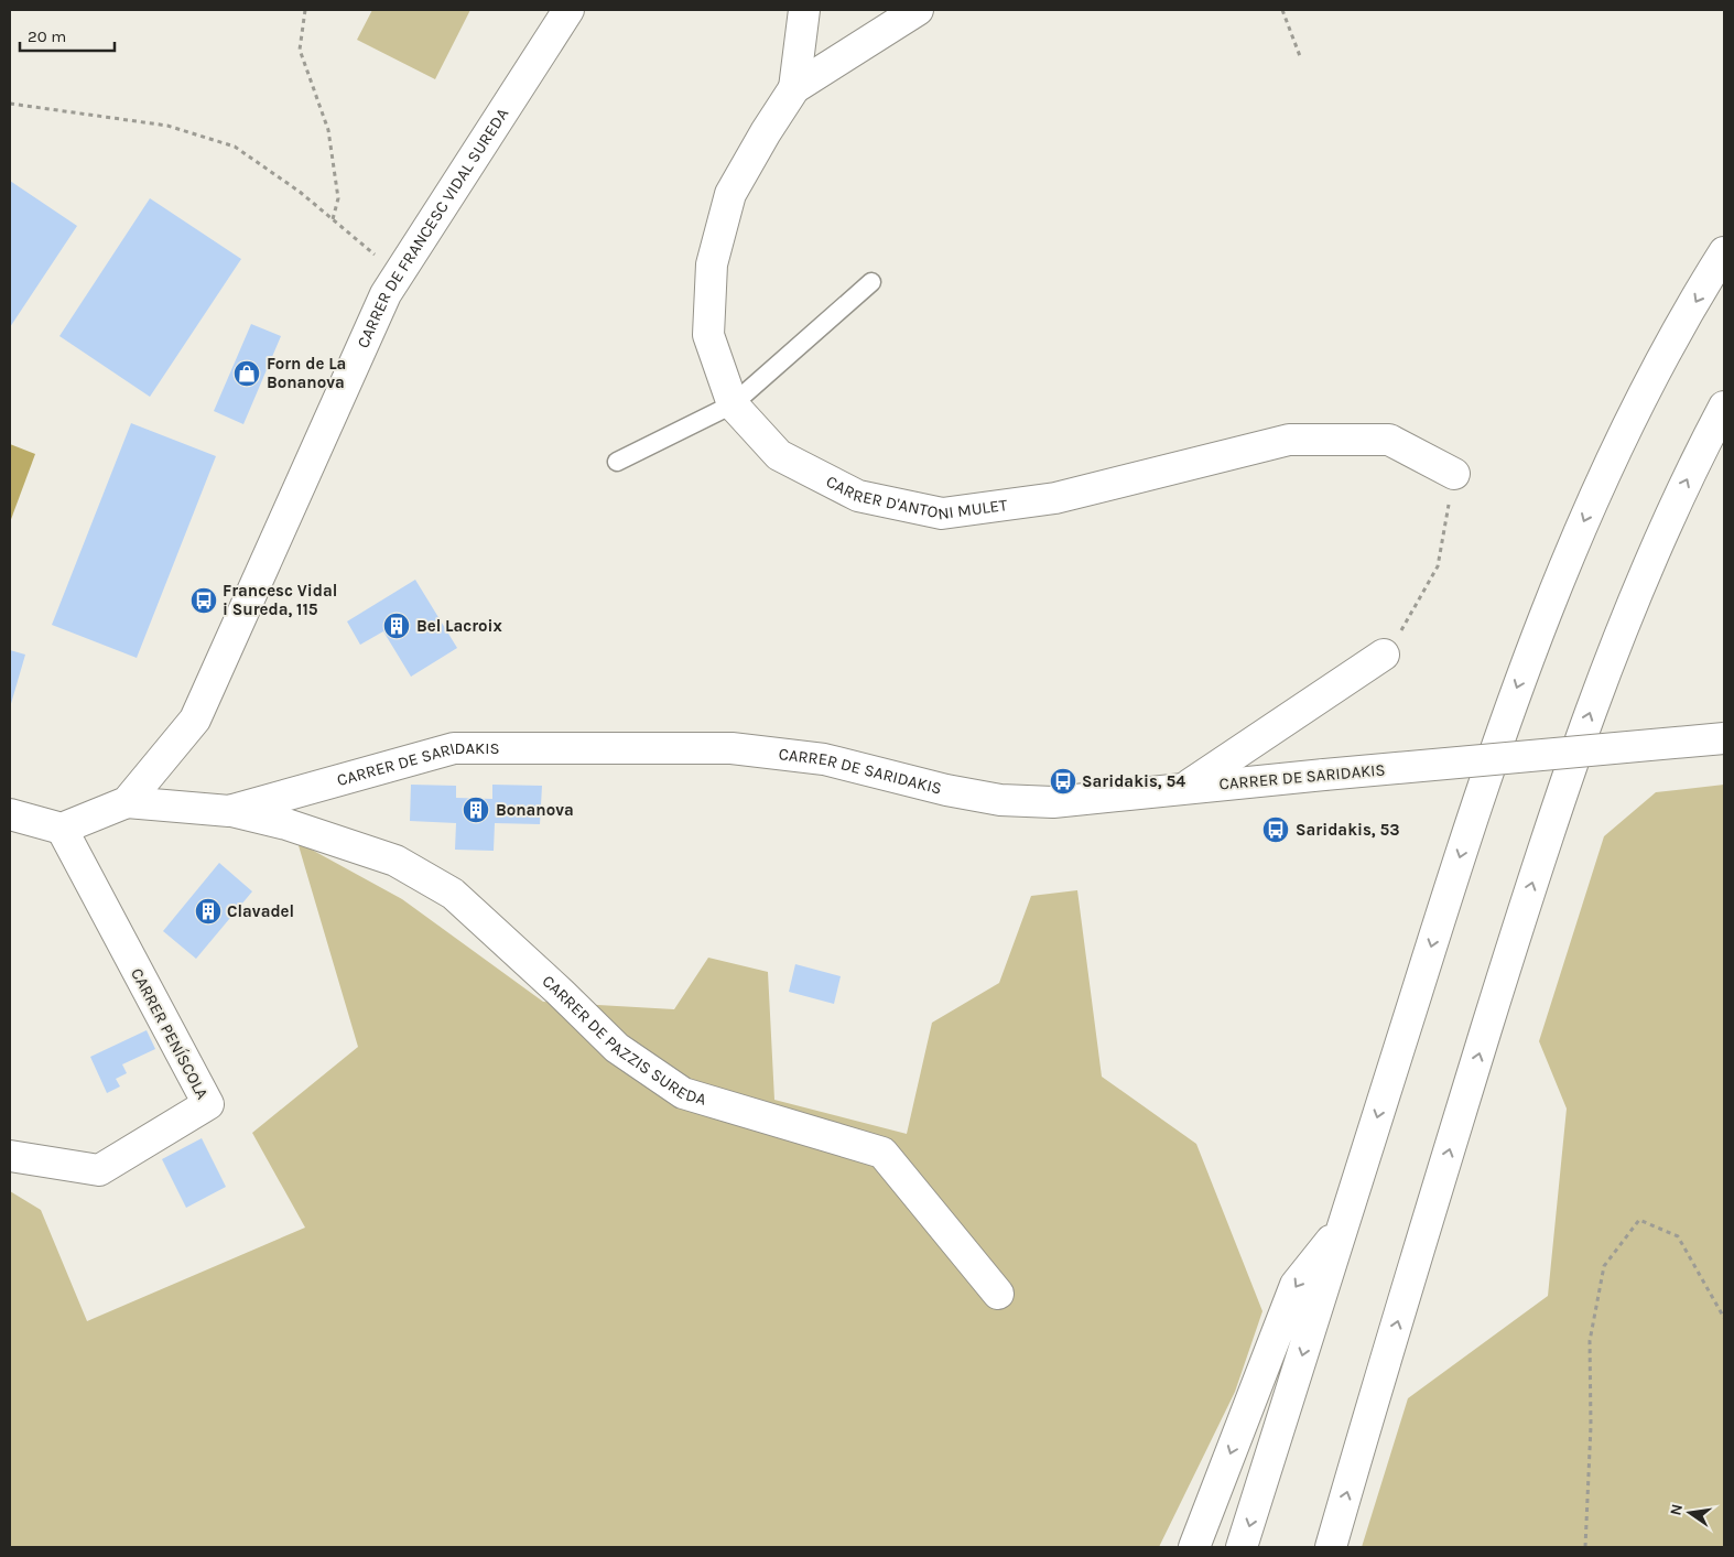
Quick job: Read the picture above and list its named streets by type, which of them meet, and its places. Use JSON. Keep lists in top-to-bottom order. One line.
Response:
{"streets":{"main road":["CARRER DE FRANCESC VIDAL SUREDA","CARRER D'ANTONI MULET","CARRER DE SARIDAKIS","CARRER PENÍSCOLA","CARRER DE PAZZIS SUREDA"]},"crossings":[["CARRER DE FRANCESC VIDAL SUREDA","CARRER DE SARIDAKIS"],["CARRER DE SARIDAKIS","CARRER PENÍSCOLA"],["CARRER DE SARIDAKIS","CARRER DE PAZZIS SUREDA"]],"places":{"shop":["Forn de La Bonanova"],"bus stop":["Francesc Vidal i Sureda, 115","Saridakis, 54","Saridakis, 53"],"building":["Bel Lacroix","Bonanova","Clavadel"]},"scale_bar":"20 m","north":"left"}
